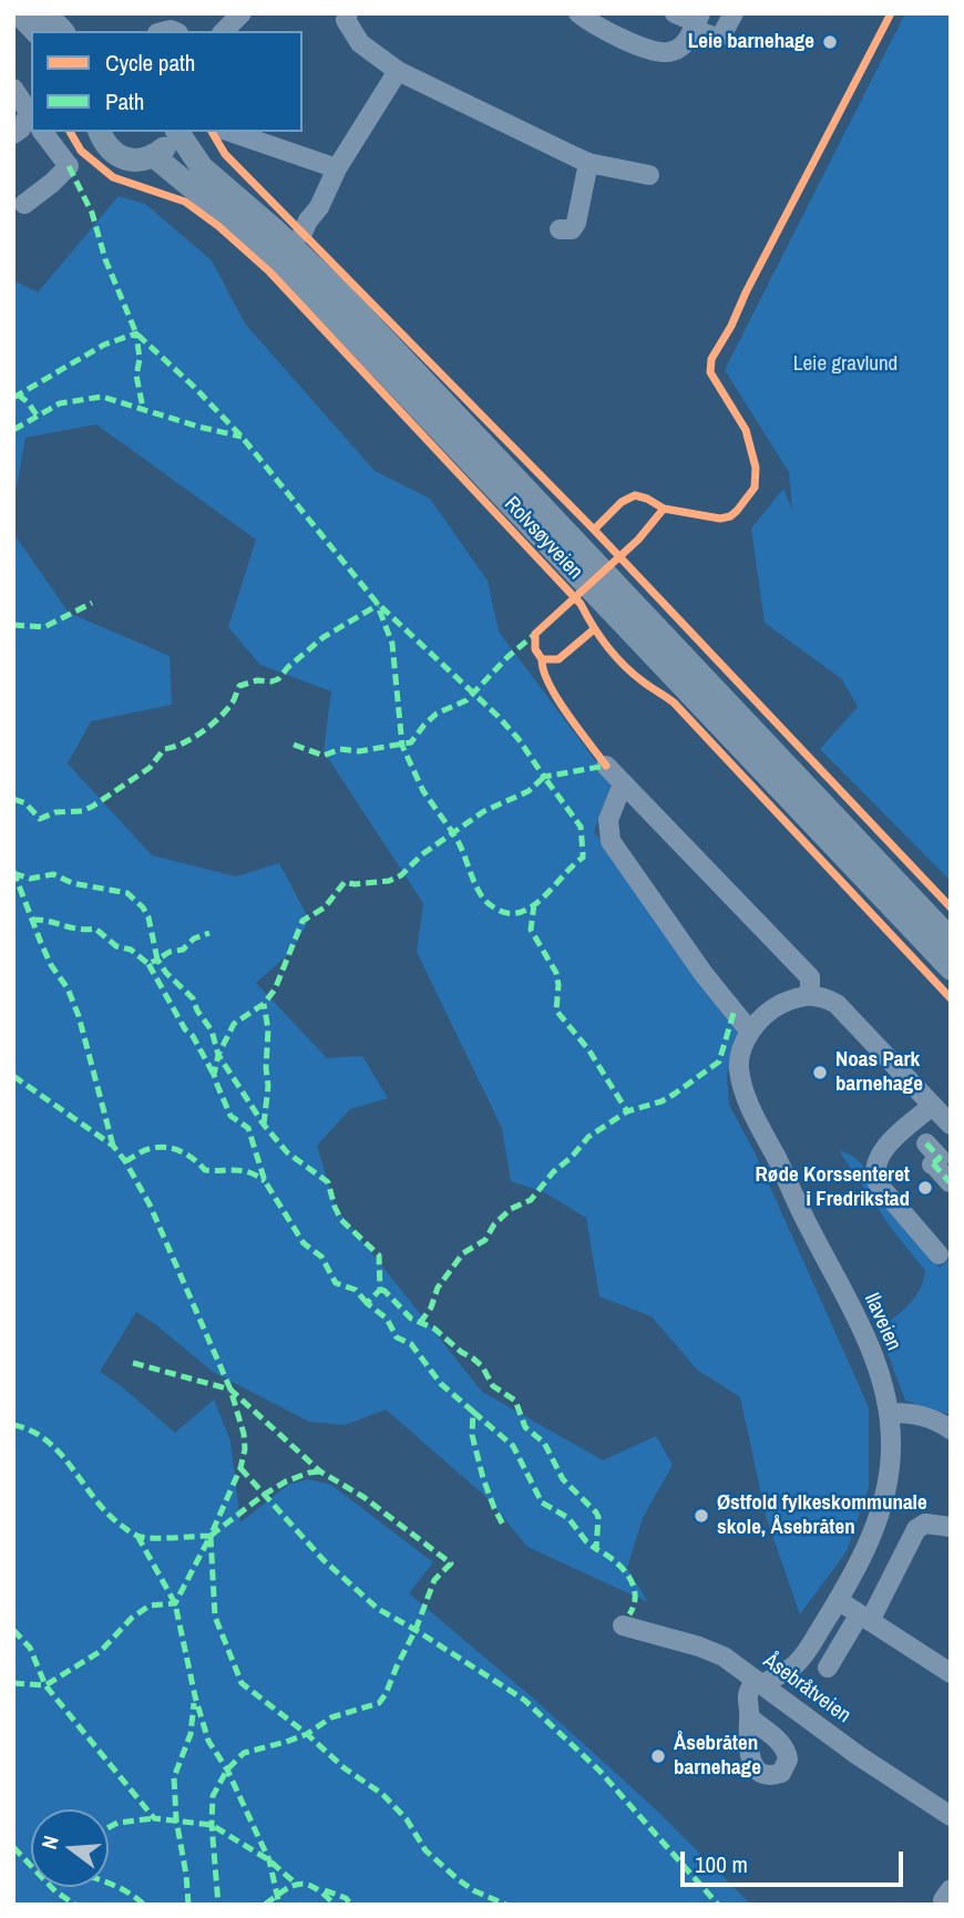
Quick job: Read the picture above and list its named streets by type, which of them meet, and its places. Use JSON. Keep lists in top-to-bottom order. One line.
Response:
{"streets":{"main road":["Rolvsøyveien"],"street":["Ilaveien","Åsebråtveien"]},"crossings":[["Ilaveien","Åsebråtveien"]],"parks":["Leie gravlund"],"places":["Leie barnehage","Noas Park barnehage","Røde Korssenteret i Fredrikstad","Østfold fylkeskommunale skole, Åsebråten","Åsebråten barnehage"],"legend":["Cycle path","Path"],"scale_bar":"100 m","north":"left"}
